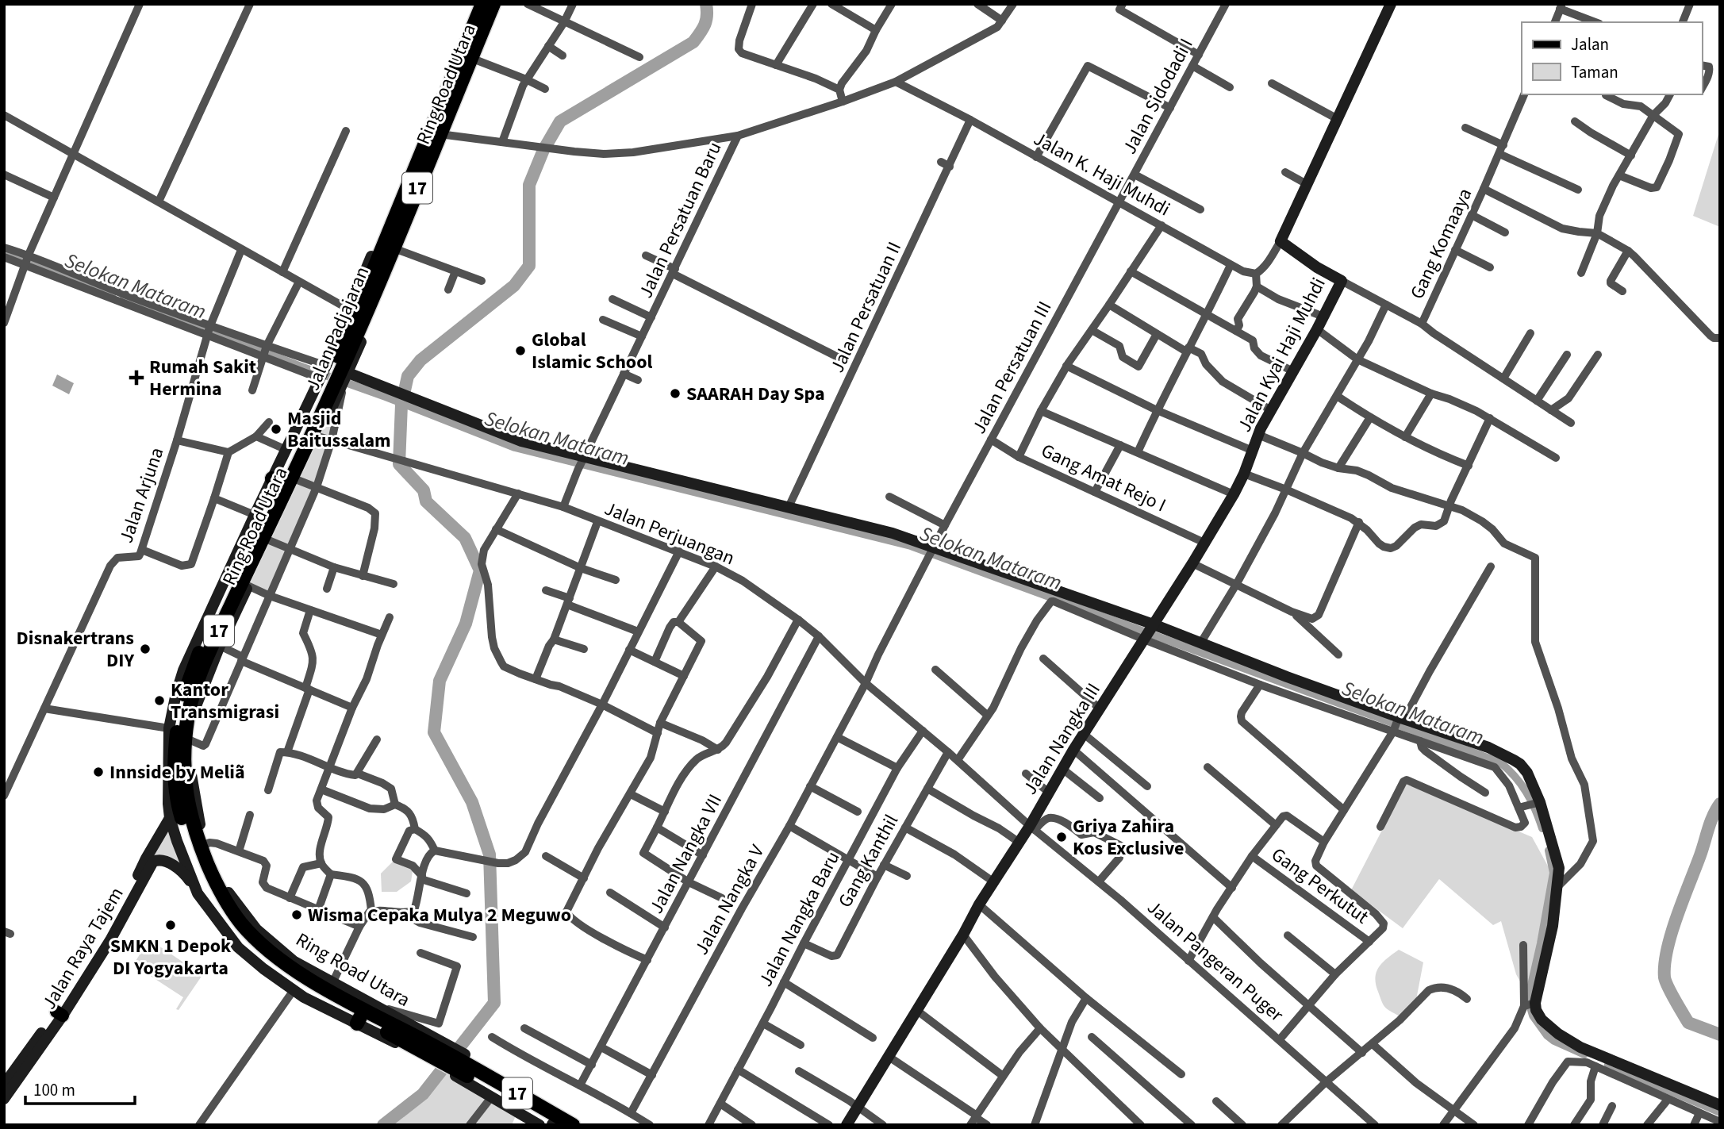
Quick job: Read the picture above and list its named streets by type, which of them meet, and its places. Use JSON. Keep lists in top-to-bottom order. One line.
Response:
{"streets":{"highway":["17","Jalan Padjajaran"],"street":["Ring Road Utara","Jalan Sidodadi I","Jalan K. Haji Muhdi","Jalan Persatuan Baru","Gang Komaaya","Jalan Persatuan II","Jalan Kyai Haji Muhdi","Jalan Persatuan III","Gang Amat Rejo I","Jalan Arjuna","Jalan Perjuangan","Jalan Nangka III","Jalan Nangka VII","Gang Kanthil","Gang Perkutut","Jalan Nangka V","Jalan Nangka Baru","Jalan Raya Tajem","Jalan Pangeran Puger"]},"crossings":[["Ring Road Utara","Jalan Padjajaran"],["Ring Road Utara","Jalan Perjuangan"],["Ring Road Utara","Jalan Raya Tajem"],["Jalan Sidodadi I","Jalan K. Haji Muhdi"],["Jalan Sidodadi I","Jalan Persatuan III"],["Jalan K. Haji Muhdi","Jalan Persatuan Baru"],["Jalan K. Haji Muhdi","Jalan Persatuan II"],["Jalan K. Haji Muhdi","Jalan Persatuan III"],["Jalan Persatuan Baru","Jalan Perjuangan"],["Gang Komaaya","Jalan Kyai Haji Muhdi"],["Jalan Kyai Haji Muhdi","Gang Amat Rejo I"],["Jalan Kyai Haji Muhdi","Jalan Nangka III"],["Jalan Persatuan III","Gang Amat Rejo I"],["Jalan Perjuangan","Jalan Nangka III"],["Jalan Perjuangan","Jalan Nangka VII"],["Jalan Perjuangan","Gang Kanthil"],["Jalan Perjuangan","Jalan Nangka V"],["Jalan Perjuangan","Jalan Nangka Baru"],["Jalan Perjuangan","Jalan Pangeran Puger"],["Jalan Nangka III","Jalan Pangeran Puger"],["Gang Kanthil","Jalan Nangka Baru"],["Gang Perkutut","Jalan Pangeran Puger"]],"water":["Selokan Mataram"],"places":{"other":["Global Islamic School","SAARAH Day Spa","Masjid Baitussalam","Disnakertrans DIY","Kantor Transmigrasi","Innside by Meliã","Griya Zahira Kos Exclusive","Wisma Cepaka Mulya 2 Meguwo","SMKN 1 Depok DI Yogyakarta"],"health":["Rumah Sakit Hermina"]},"legend":["Jalan","Taman"],"scale_bar":"100 m"}
